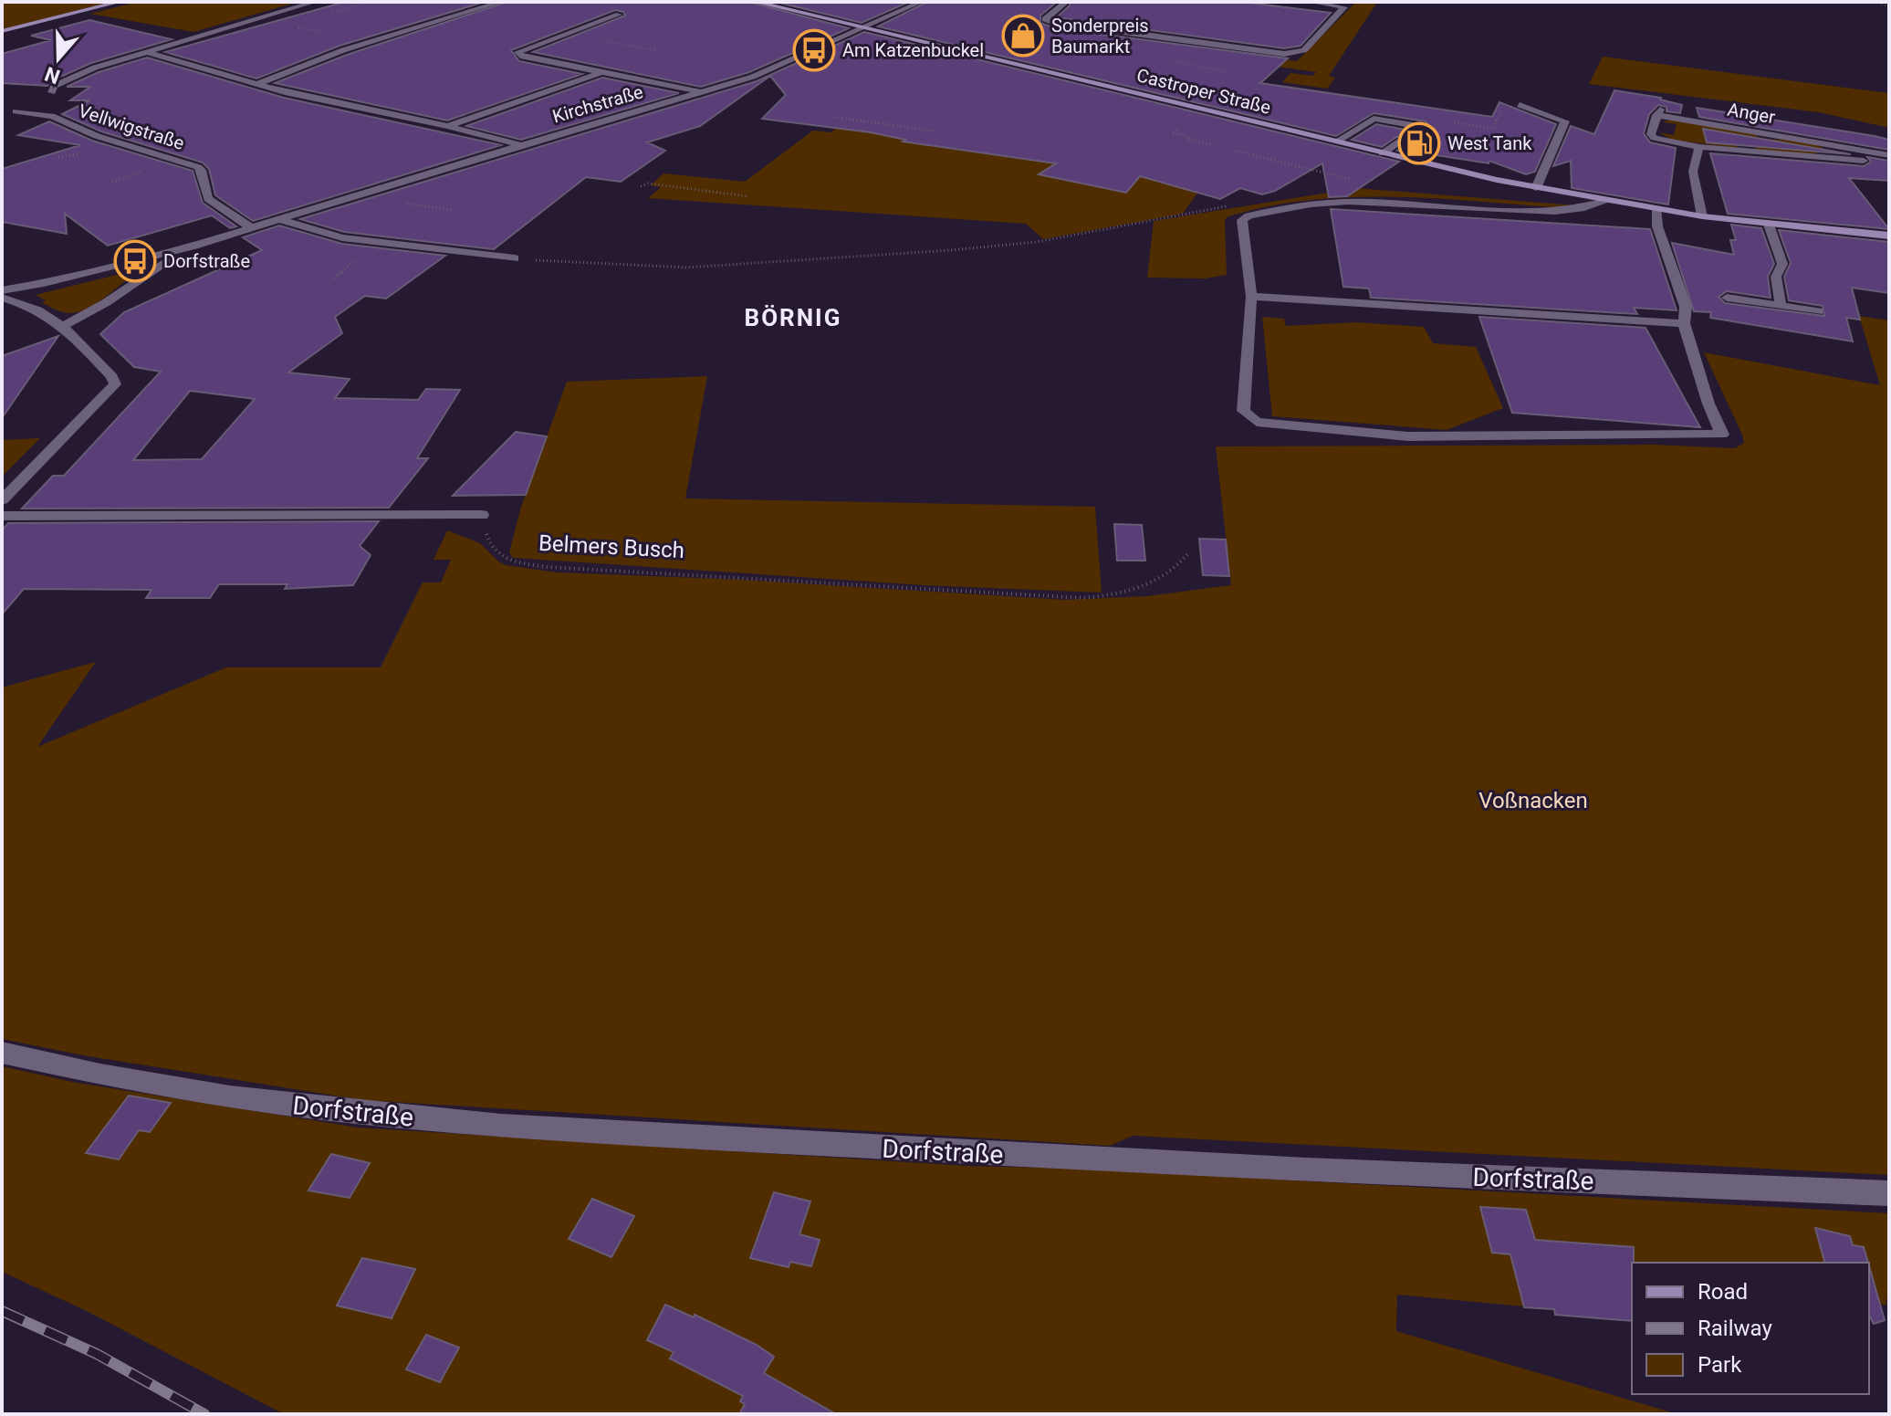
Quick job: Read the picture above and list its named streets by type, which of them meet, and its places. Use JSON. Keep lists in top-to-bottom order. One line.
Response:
{"streets":{"main road":["Castroper Straße"],"street":["Kirchstraße","Anger","Vellwigstraße","Dorfstraße"],"path":["Belmers Busch"]},"crossings":[["Castroper Straße","Kirchstraße"],["Kirchstraße","Vellwigstraße"]],"districts":["BÖRNIG"],"parks":["Voßnacken"],"places":{"shop":["Sonderpreis Baumarkt"],"bus stop":["Am Katzenbuckel","Dorfstraße"],"fuel station":["West Tank"]},"legend":["Road","Railway","Park"],"north":"bottom"}
